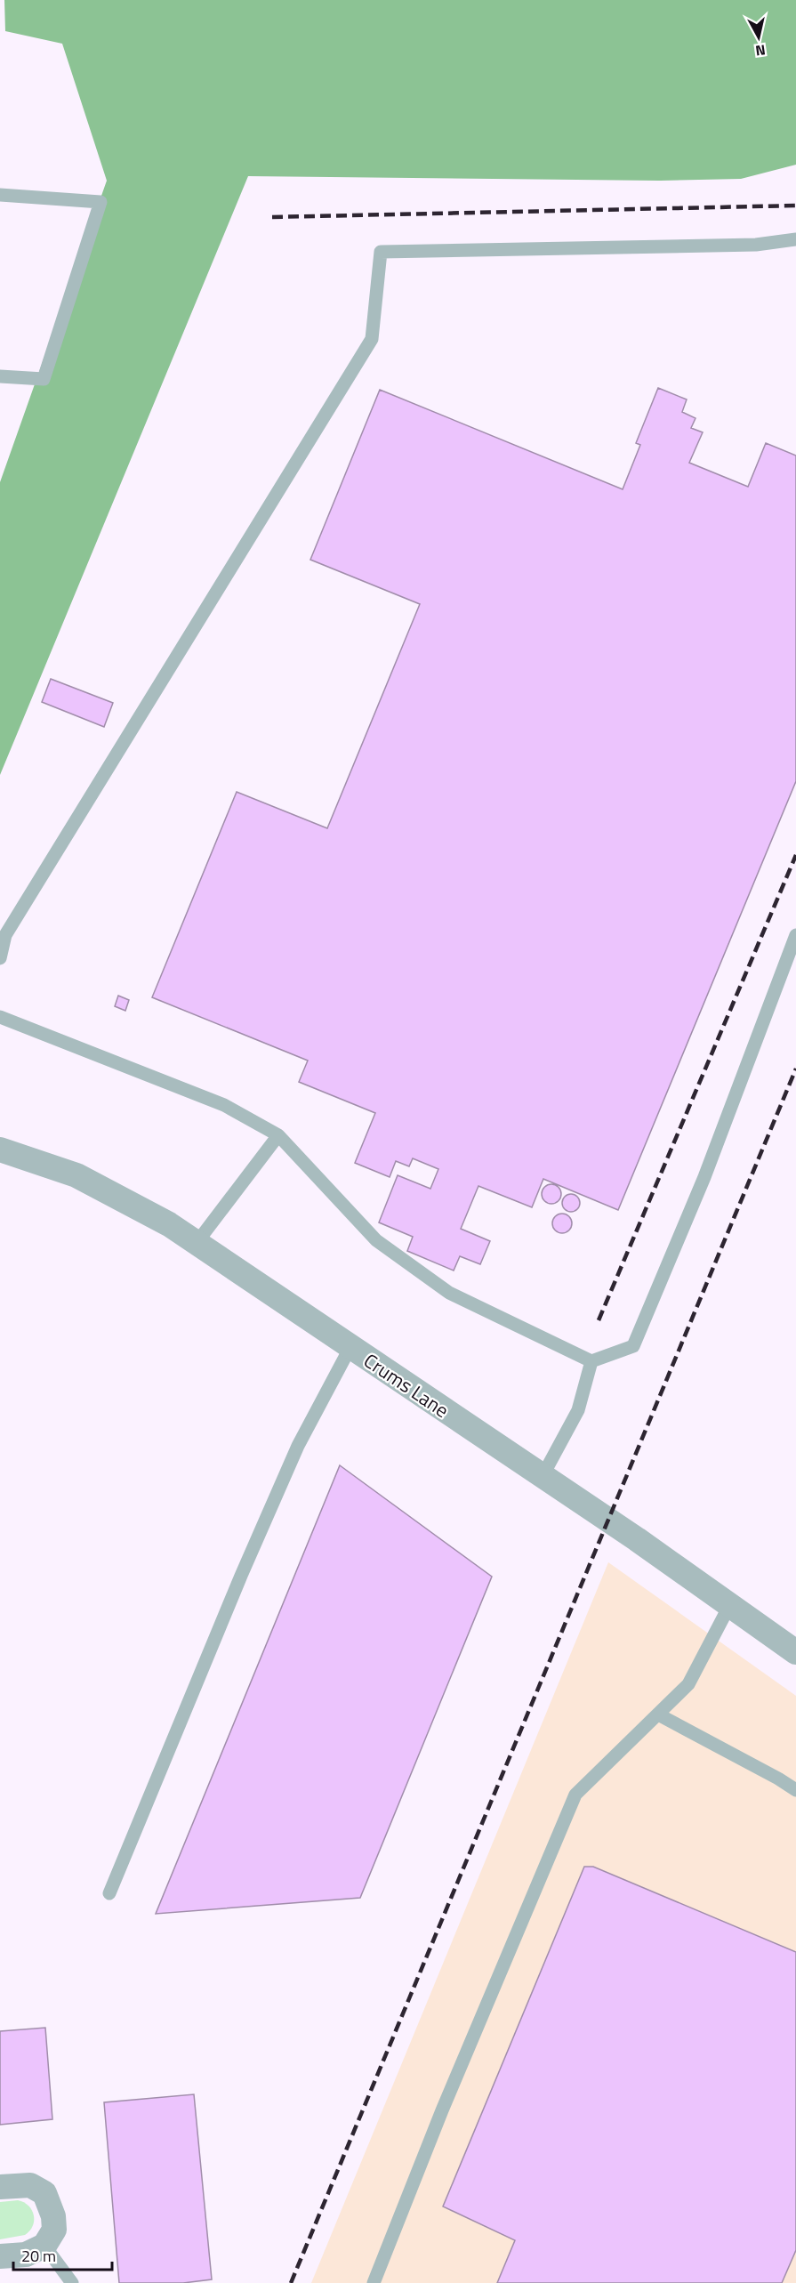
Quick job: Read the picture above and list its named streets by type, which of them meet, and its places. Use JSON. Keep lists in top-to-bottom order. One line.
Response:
{"streets":{"street":["Crums Lane"]},"scale_bar":"20 m","north":"bottom"}
